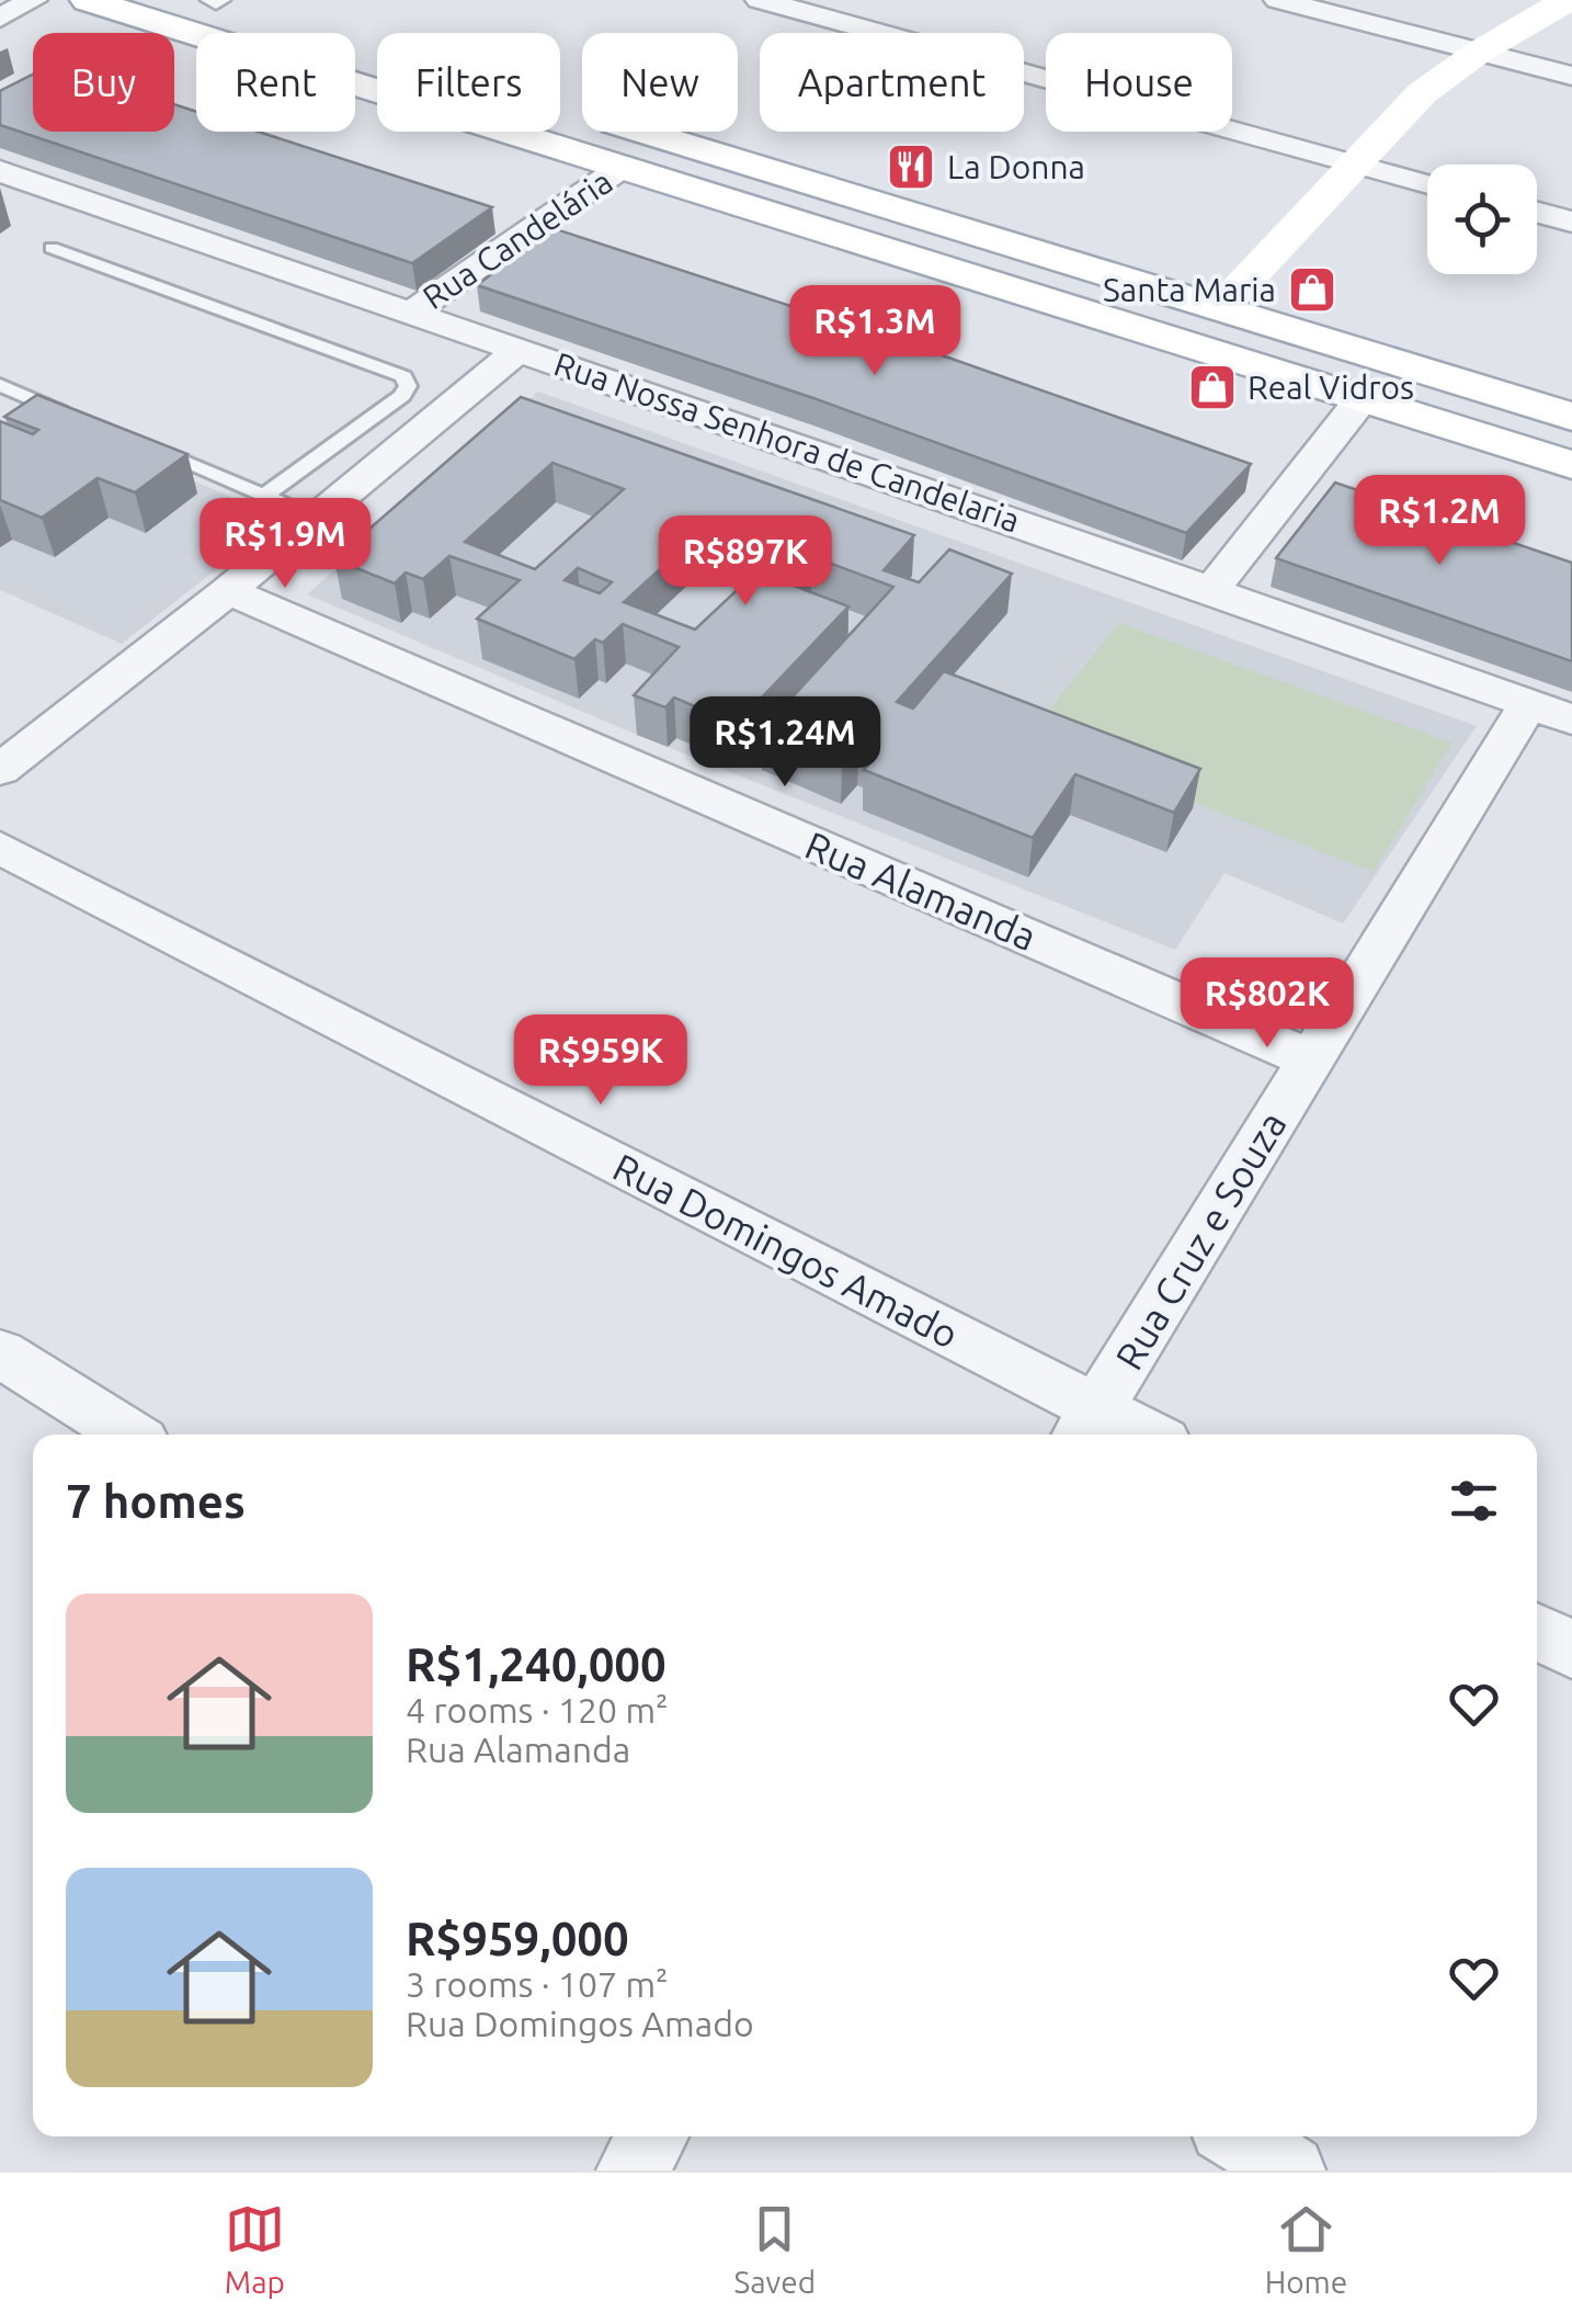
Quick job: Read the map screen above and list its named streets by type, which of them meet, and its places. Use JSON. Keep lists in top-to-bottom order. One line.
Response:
{"streets":{"street":["Rua Candelária","Rua Nossa Senhora de Candelaria","Rua Alamanda","Rua Cruz e Souza","Rua Domingos Amado"]},"crossings":[["Rua Candelária","Rua Nossa Senhora de Candelaria"],["Rua Nossa Senhora de Candelaria","Rua Cruz e Souza"],["Rua Alamanda","Rua Cruz e Souza"],["Rua Cruz e Souza","Rua Domingos Amado"]],"places":{"restaurant":["La Donna"],"shop":["Santa Maria","Real Vidros"]},"page":{"chip":["Buy","Rent","Filters","New","Apartment","House"],"price":["R$1.3M","R$1.2M","R$1.9M","R$897K","R$1.24M","R$802K","R$959K"],"heading":"7 homes","list":[{"name":"R$1,240,000","note":"4 rooms · 120 m² · Rua Alamanda"},{"name":"R$959,000","note":"3 rooms · 107 m² · Rua Domingos Amado"}],"tabs":["Map","Saved","Home"]}}
